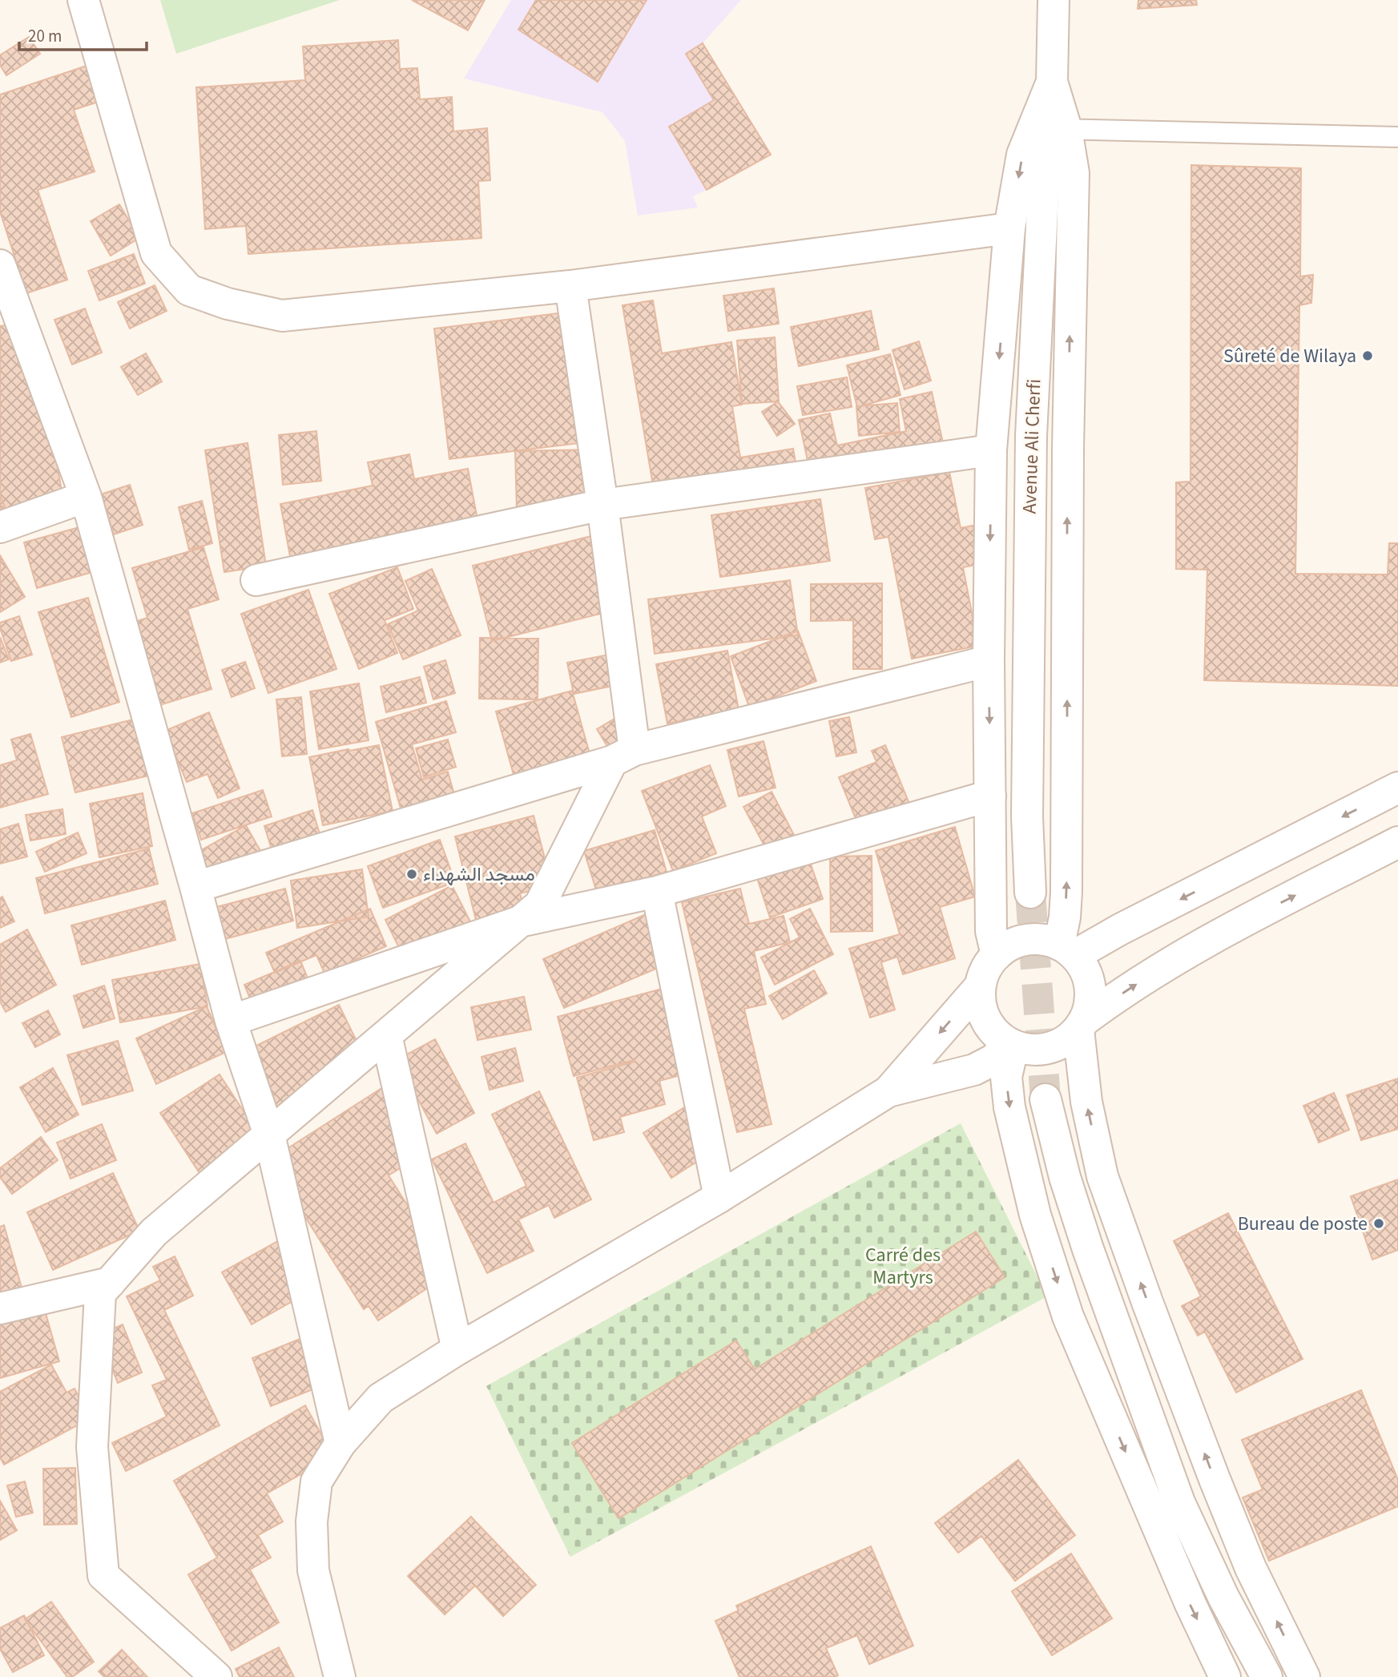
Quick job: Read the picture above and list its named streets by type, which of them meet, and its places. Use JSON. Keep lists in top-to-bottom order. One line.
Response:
{"streets":{"street":["Avenue Ali Cherfi"]},"parks":["Carré des Martyrs"],"places":["Sûreté de Wilaya","مسجد الشهداء","Bureau de poste"],"scale_bar":"20 m"}
